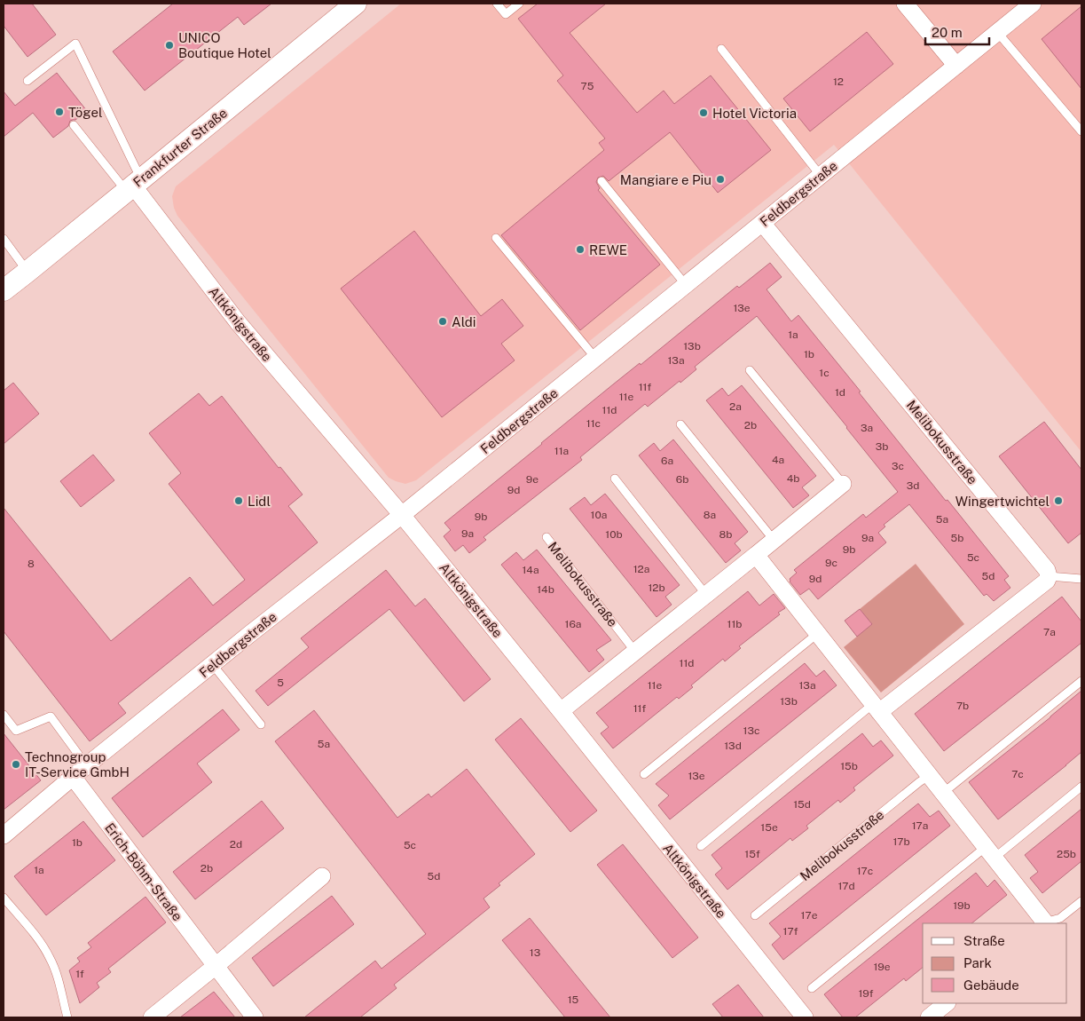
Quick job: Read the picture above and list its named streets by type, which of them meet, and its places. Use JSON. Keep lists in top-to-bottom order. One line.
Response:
{"streets":{"street":["Frankfurter Straße","Feldbergstraße","Altkönigstraße","Melibokusstraße","Erich-Böhm-Straße"]},"crossings":[["Frankfurter Straße","Altkönigstraße"],["Feldbergstraße","Altkönigstraße"],["Feldbergstraße","Melibokusstraße"],["Feldbergstraße","Erich-Böhm-Straße"]],"places":["UNICO Boutique Hotel","Tögel","Hotel Victoria","Mangiare e Piu","REWE","Aldi","Lidl","Wingertwichtel","Technogroup IT-Service GmbH"],"house_numbers":["12","75","13e","1a","13b","1b","13a","1c","11f","1d","11e","2a","11d","11c","2b","3a","3b","11a","4a","6a","3c","4b","9e","6b","3d","9d","10a","8a","9b","5a","9a","10b","8b","9a","5b","9b","5c","9c","8","12a","14a","5d","9d","12b","14b","16a","11b","7a","11d","5","11e","13a","13b","7b","11f","13c","5a","13d","15b","7c","13e","15d","17a","15e","17b","1b","2d","5c","15f","25b","2b","1a","17c","5d","17d","19b","17e","17f","13","19e","1f","19f","15"],"legend":["Straße","Park","Gebäude"],"scale_bar":"20 m"}
